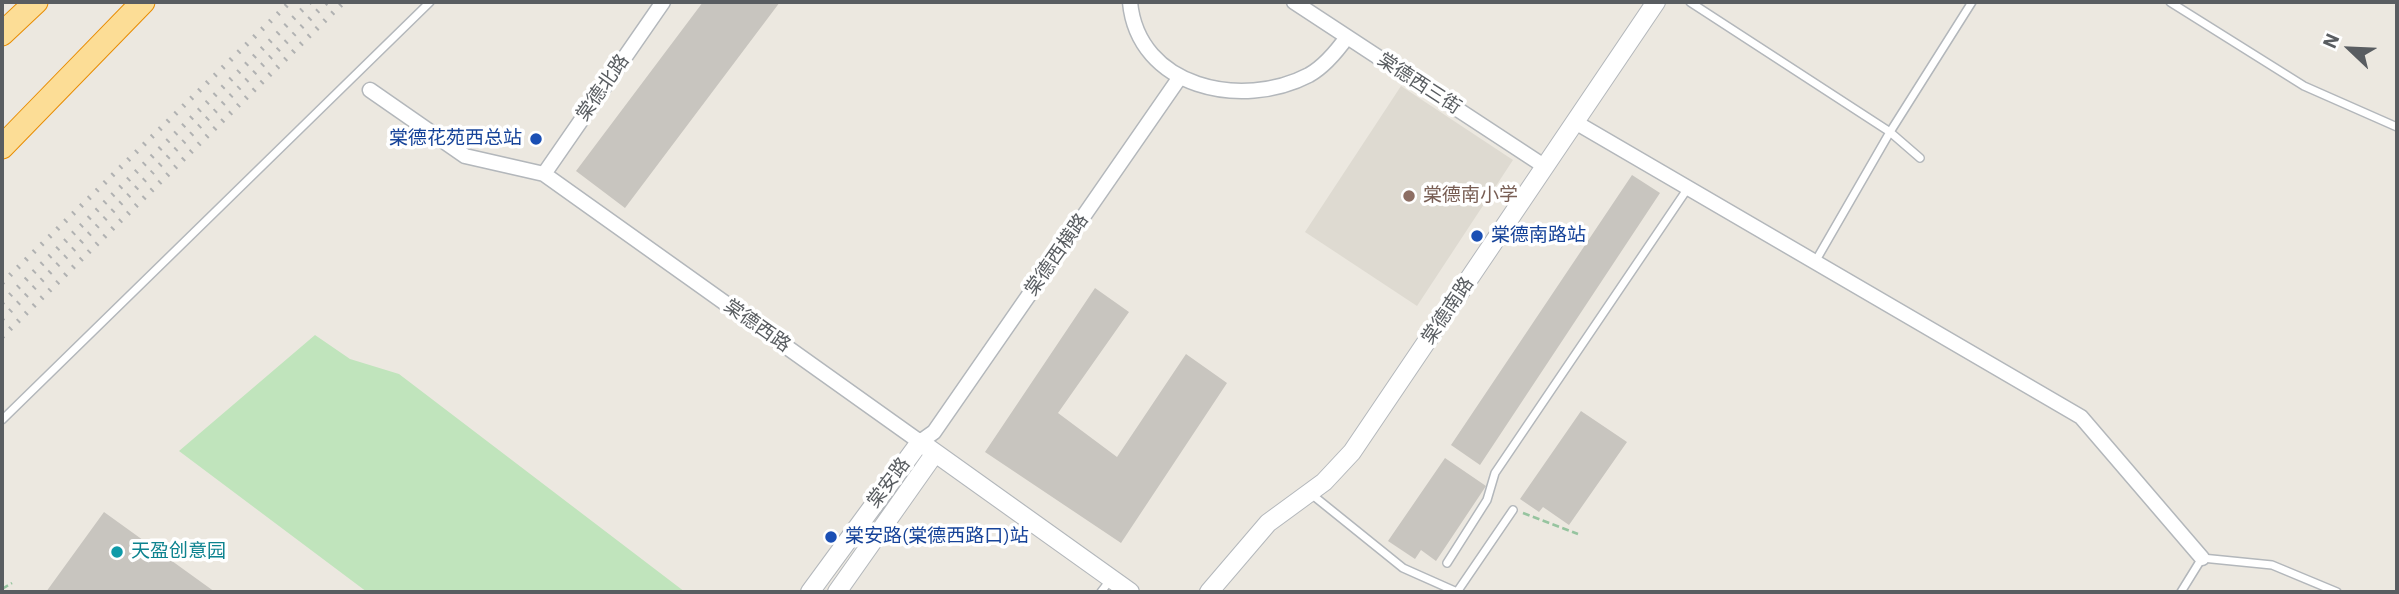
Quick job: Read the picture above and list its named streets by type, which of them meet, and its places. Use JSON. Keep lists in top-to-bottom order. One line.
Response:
{"streets":{"street":["棠德西三街","棠德北路","棠德西横路","棠德南路","棠德西路","棠安路"]},"crossings":[["棠德西三街","棠德南路"],["棠德北路","棠德西路"],["棠德西横路","棠德西路"],["棠德西横路","棠安路"],["棠德西路","棠安路"]],"places":["棠德花苑西总站","棠德南小学","棠德南路站","棠安路(棠德西路口)站","天盈创意园"],"north":"top left"}
